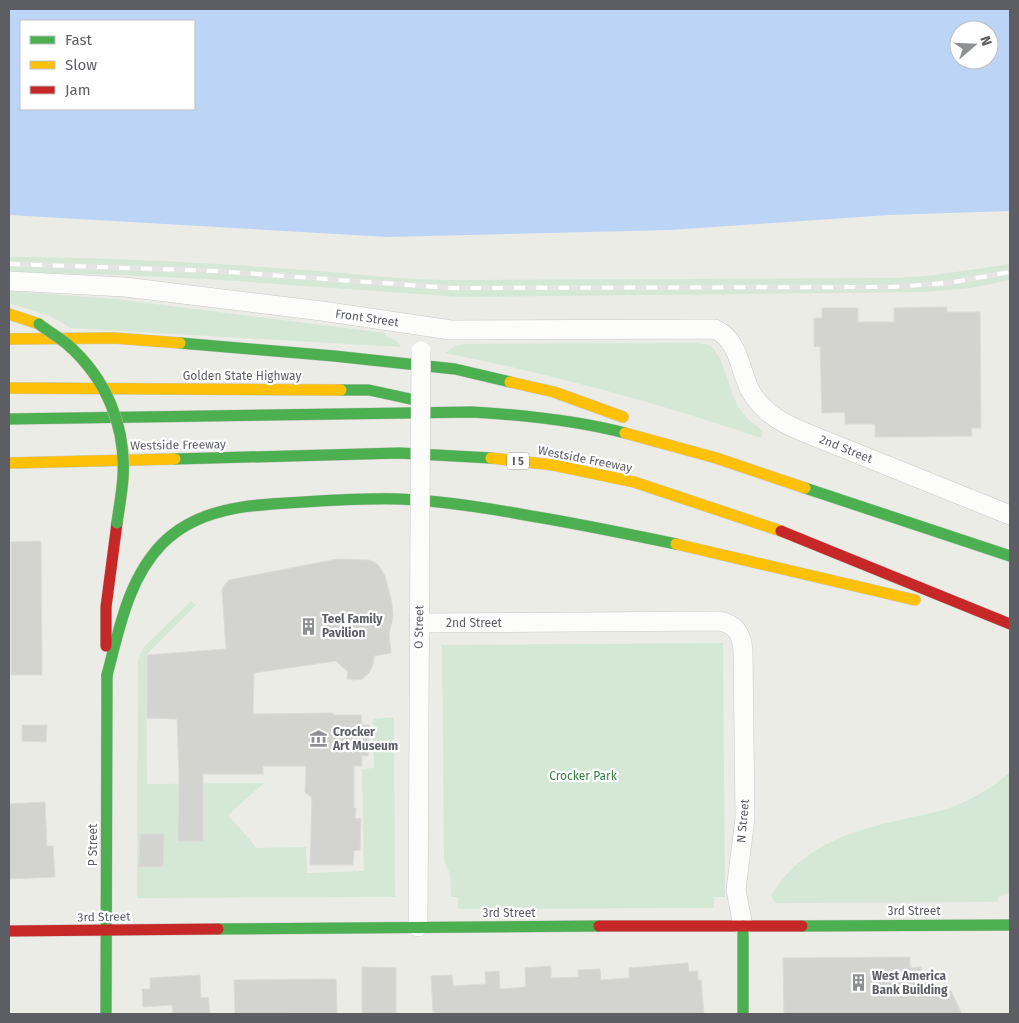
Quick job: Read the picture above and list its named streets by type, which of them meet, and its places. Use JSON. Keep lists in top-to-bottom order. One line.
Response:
{"streets":{"main road":["Golden State Highway","Westside Freeway","I 5","N Street","P Street","3rd Street"],"street":["Front Street","2nd Street","O Street"]},"crossings":[["Front Street","2nd Street"],["Front Street","O Street"],["2nd Street","O Street"],["2nd Street","N Street"],["O Street","3rd Street"],["N Street","3rd Street"],["P Street","3rd Street"]],"parks":["Crocker Park"],"places":{"building":["Teel Family Pavilion","West America Bank Building"],"museum":["Crocker Art Museum"]},"legend":["Fast","Slow","Jam"],"north":"right"}
